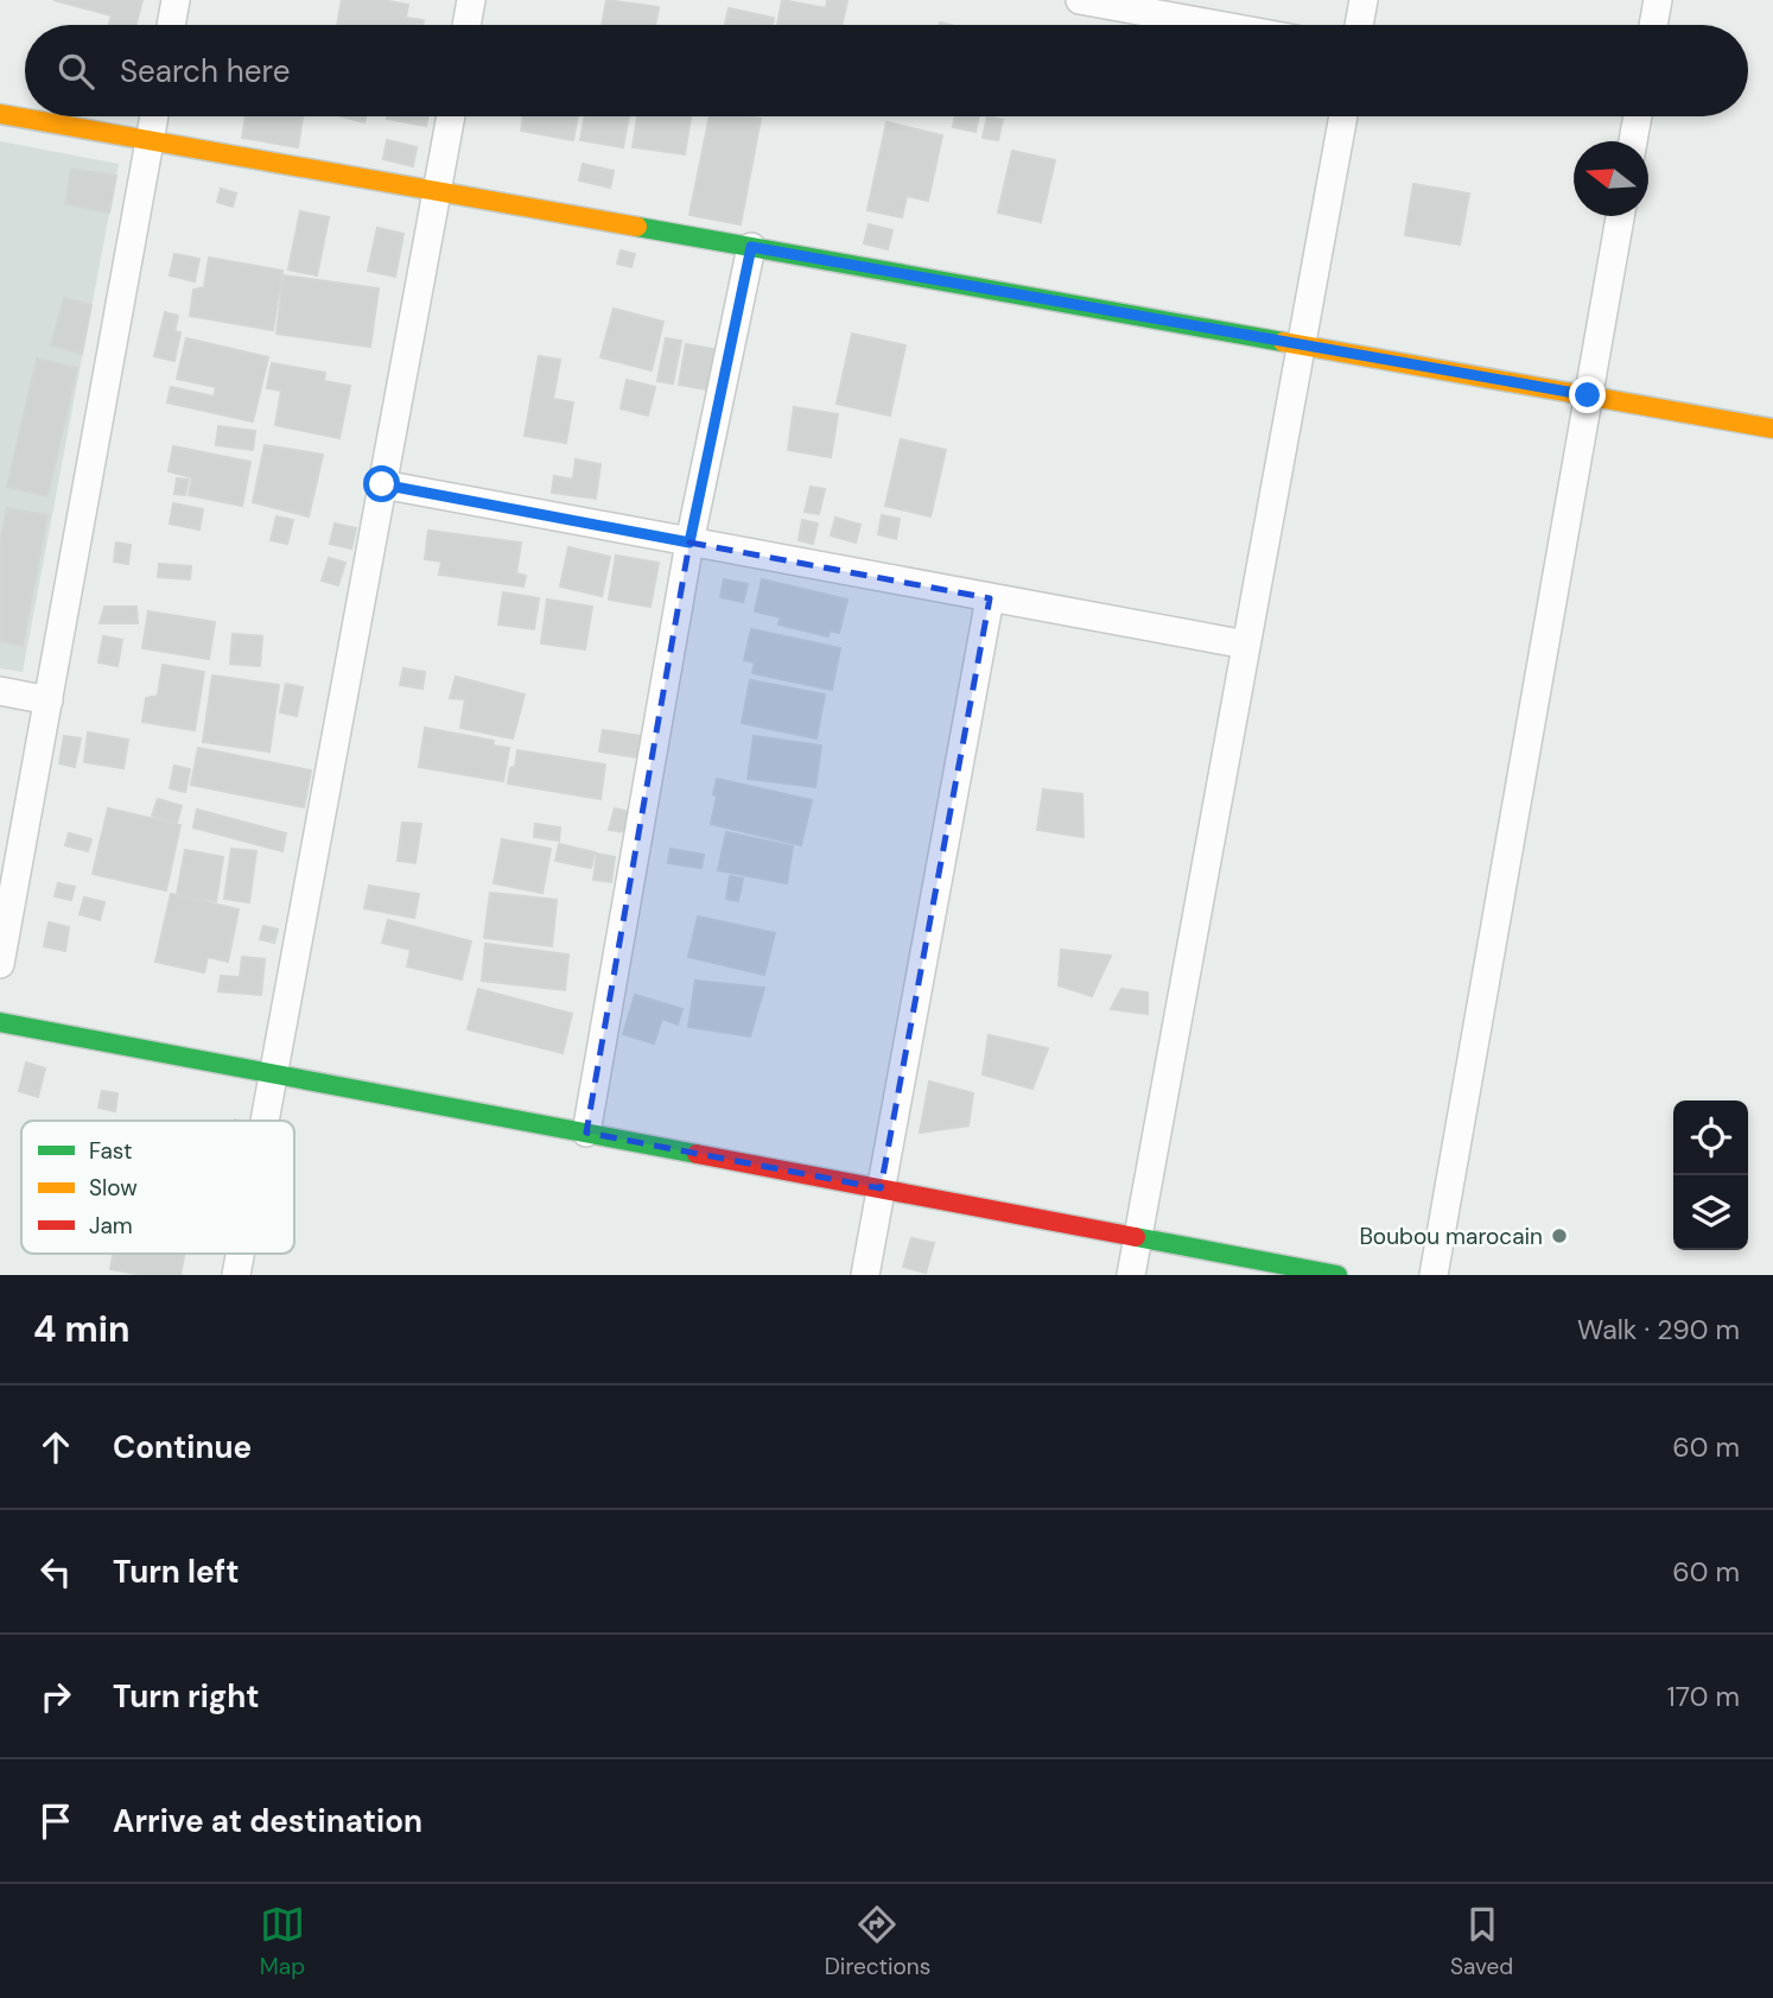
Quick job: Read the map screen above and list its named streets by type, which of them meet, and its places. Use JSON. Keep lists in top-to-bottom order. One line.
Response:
{"places":["Boubou marocain"],"legend":["Fast","Slow","Jam"],"north":"left","page":{"search":"Search here","heading":["4 min","Walk · 290 m"],"list":[["Continue","60 m"],["Turn left","60 m"],["Turn right","170 m"],"Arrive at destination"],"nav":["Map","Directions","Saved"]}}
